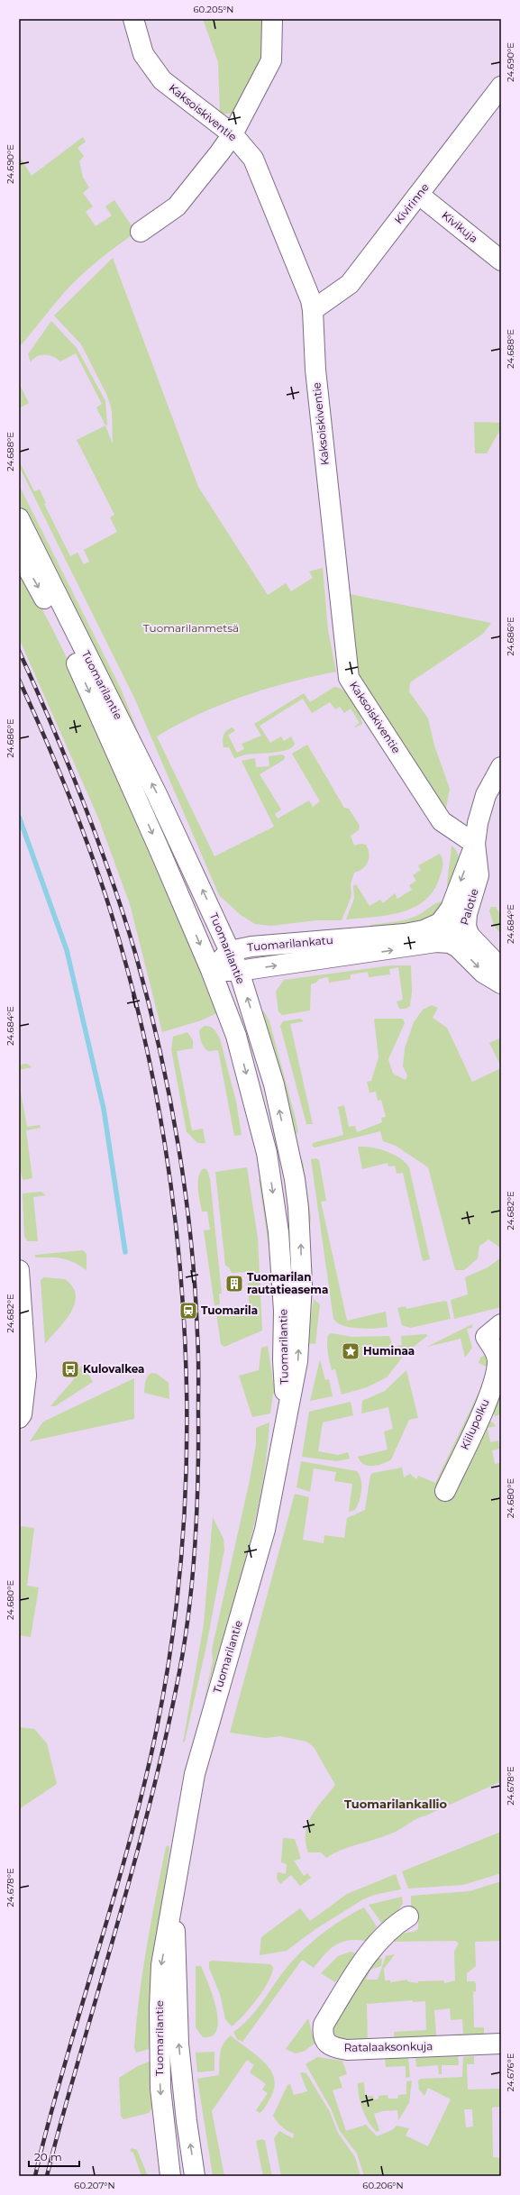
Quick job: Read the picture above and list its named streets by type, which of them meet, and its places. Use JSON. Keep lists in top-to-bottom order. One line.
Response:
{"streets":{"street":["Kaksoiskiventie","Kivirinne","Kivikuja","Tuomarilantie","Palotie","Tuomarilankatu","Kiilupolku","Ratalaaksonkuja"]},"crossings":[["Kaksoiskiventie","Kivirinne"],["Kaksoiskiventie","Palotie"],["Kivirinne","Kivikuja"],["Tuomarilantie","Tuomarilankatu"],["Palotie","Tuomarilankatu"]],"districts":["Tuomarilankallio"],"parks":["Tuomarilanmetsä"],"places":{"building":["Tuomarilan rautatieasema"],"station":["Tuomarila"],"place":["Huminaa"],"bus stop":["Kulovalkea"]},"scale_bar":"20 m","coordinates":["60.205°N","24.690°E","24.688°E","24.686°E","24.684°E","24.682°E","24.680°E","24.678°E","24.676°E","60.207°N","60.206°N"]}
